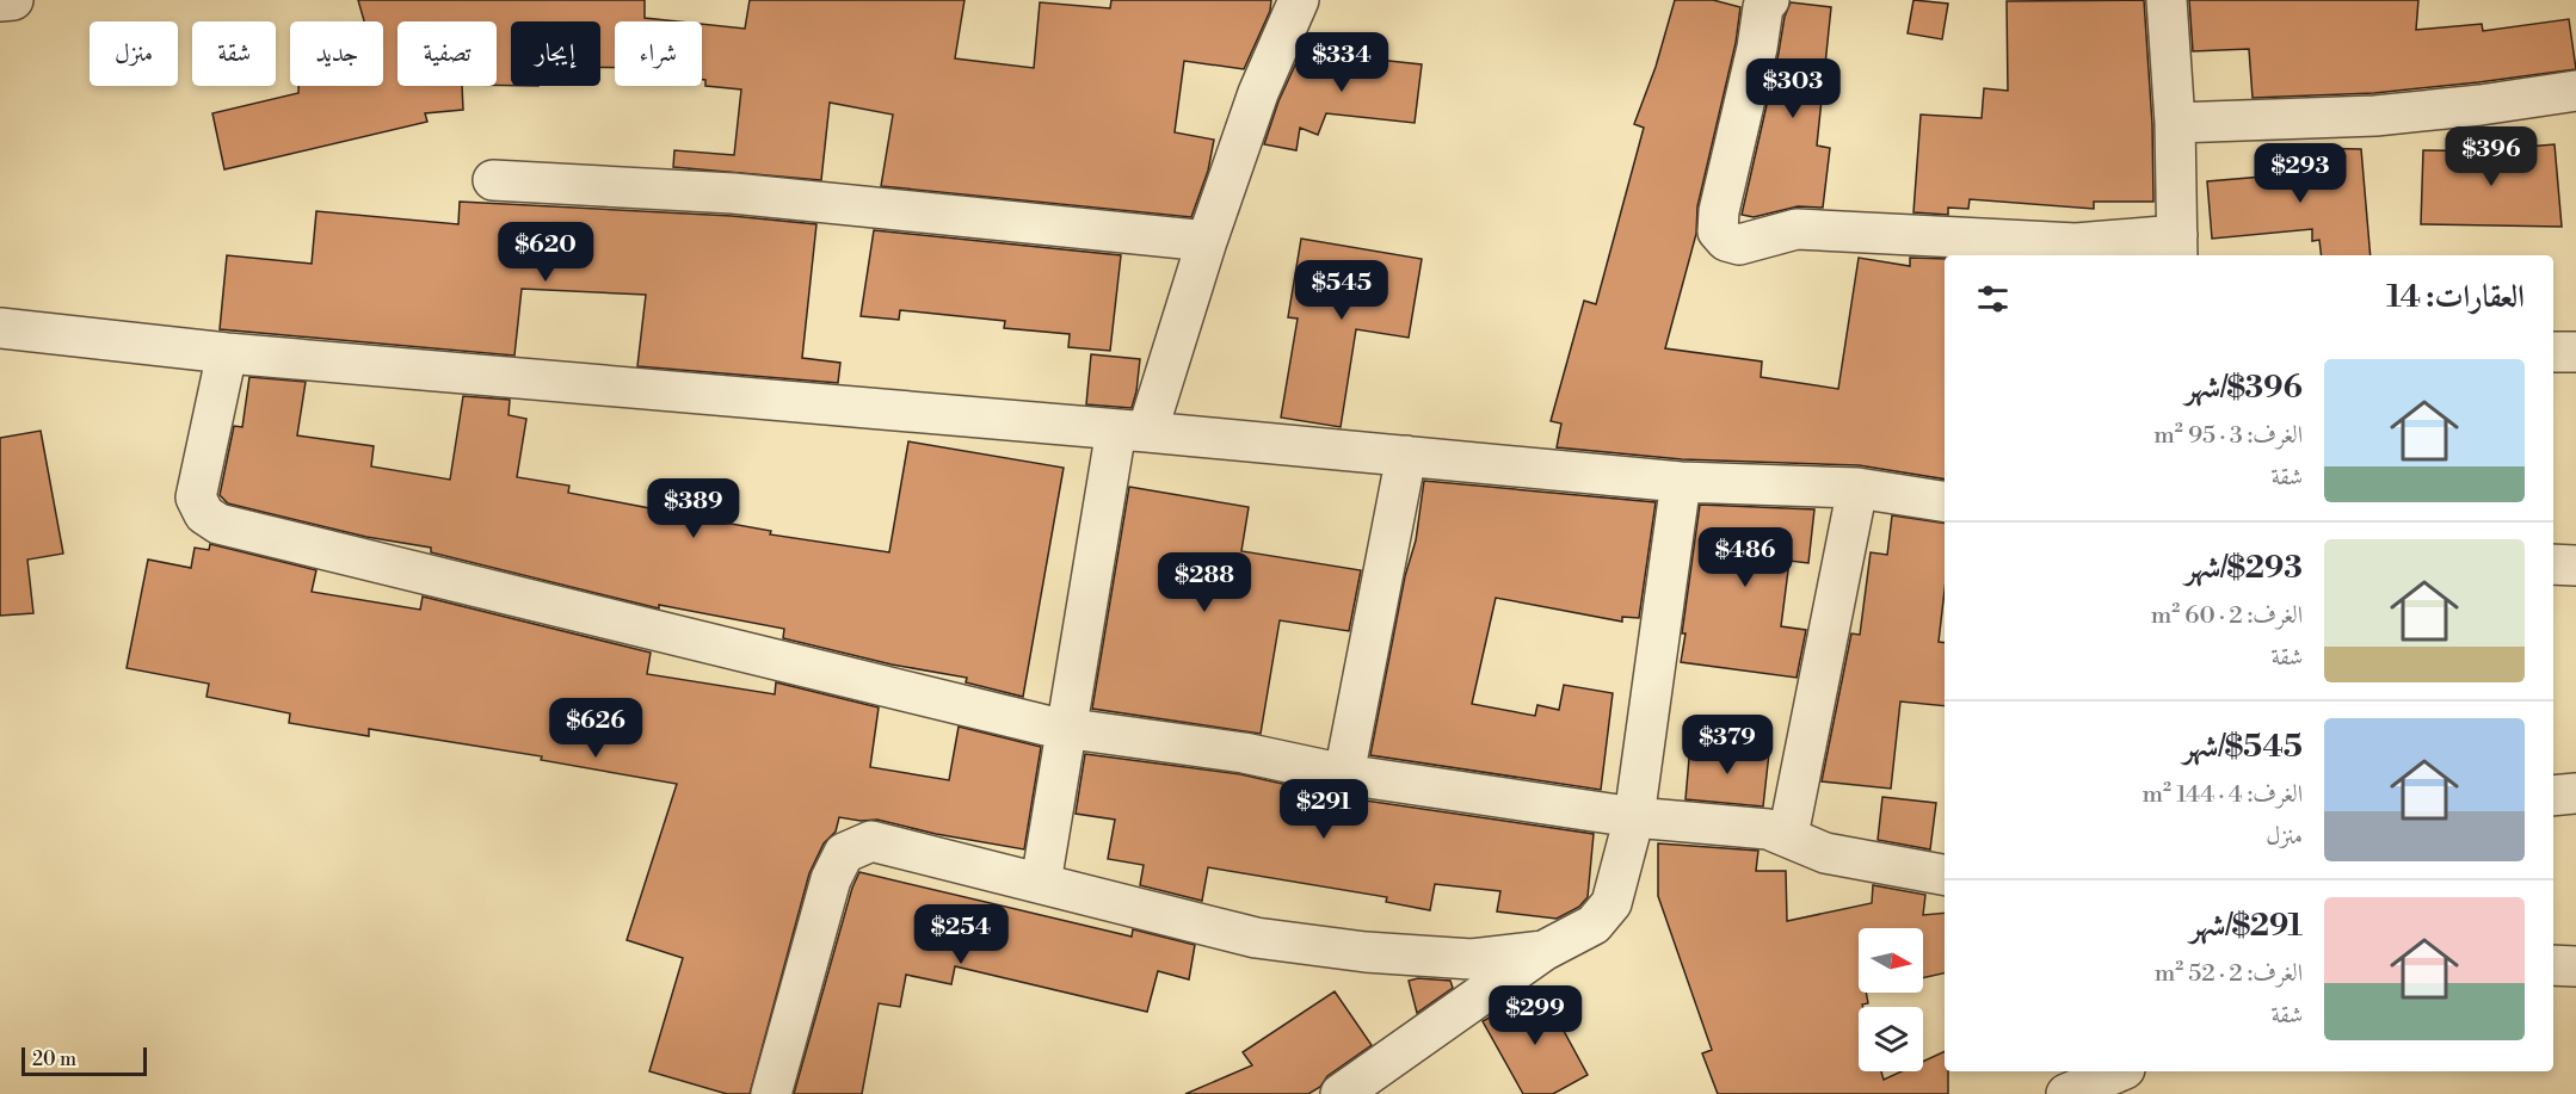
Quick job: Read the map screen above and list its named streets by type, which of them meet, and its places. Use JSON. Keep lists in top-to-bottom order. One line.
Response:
{"scale_bar":"20 m","north":"right","page":{"chip":["شراء","إيجار","تصفية","جديد","شقة","منزل"],"price":["$334","$303","$396","$293","$620","$545","$389","$486","$288","$626","$379","$291","$254","$299"],"heading":"العقارات: 14","list":[{"name":"$396/شهر","note":"الغرف: 3 · 95 m² · شقة"},{"name":"$293/شهر","note":"الغرف: 2 · 60 m² · شقة"},{"name":"$545/شهر","note":"الغرف: 4 · 144 m² · منزل"},{"name":"$291/شهر","note":"الغرف: 2 · 52 m² · شقة"}],"scale":"20 m"}}
